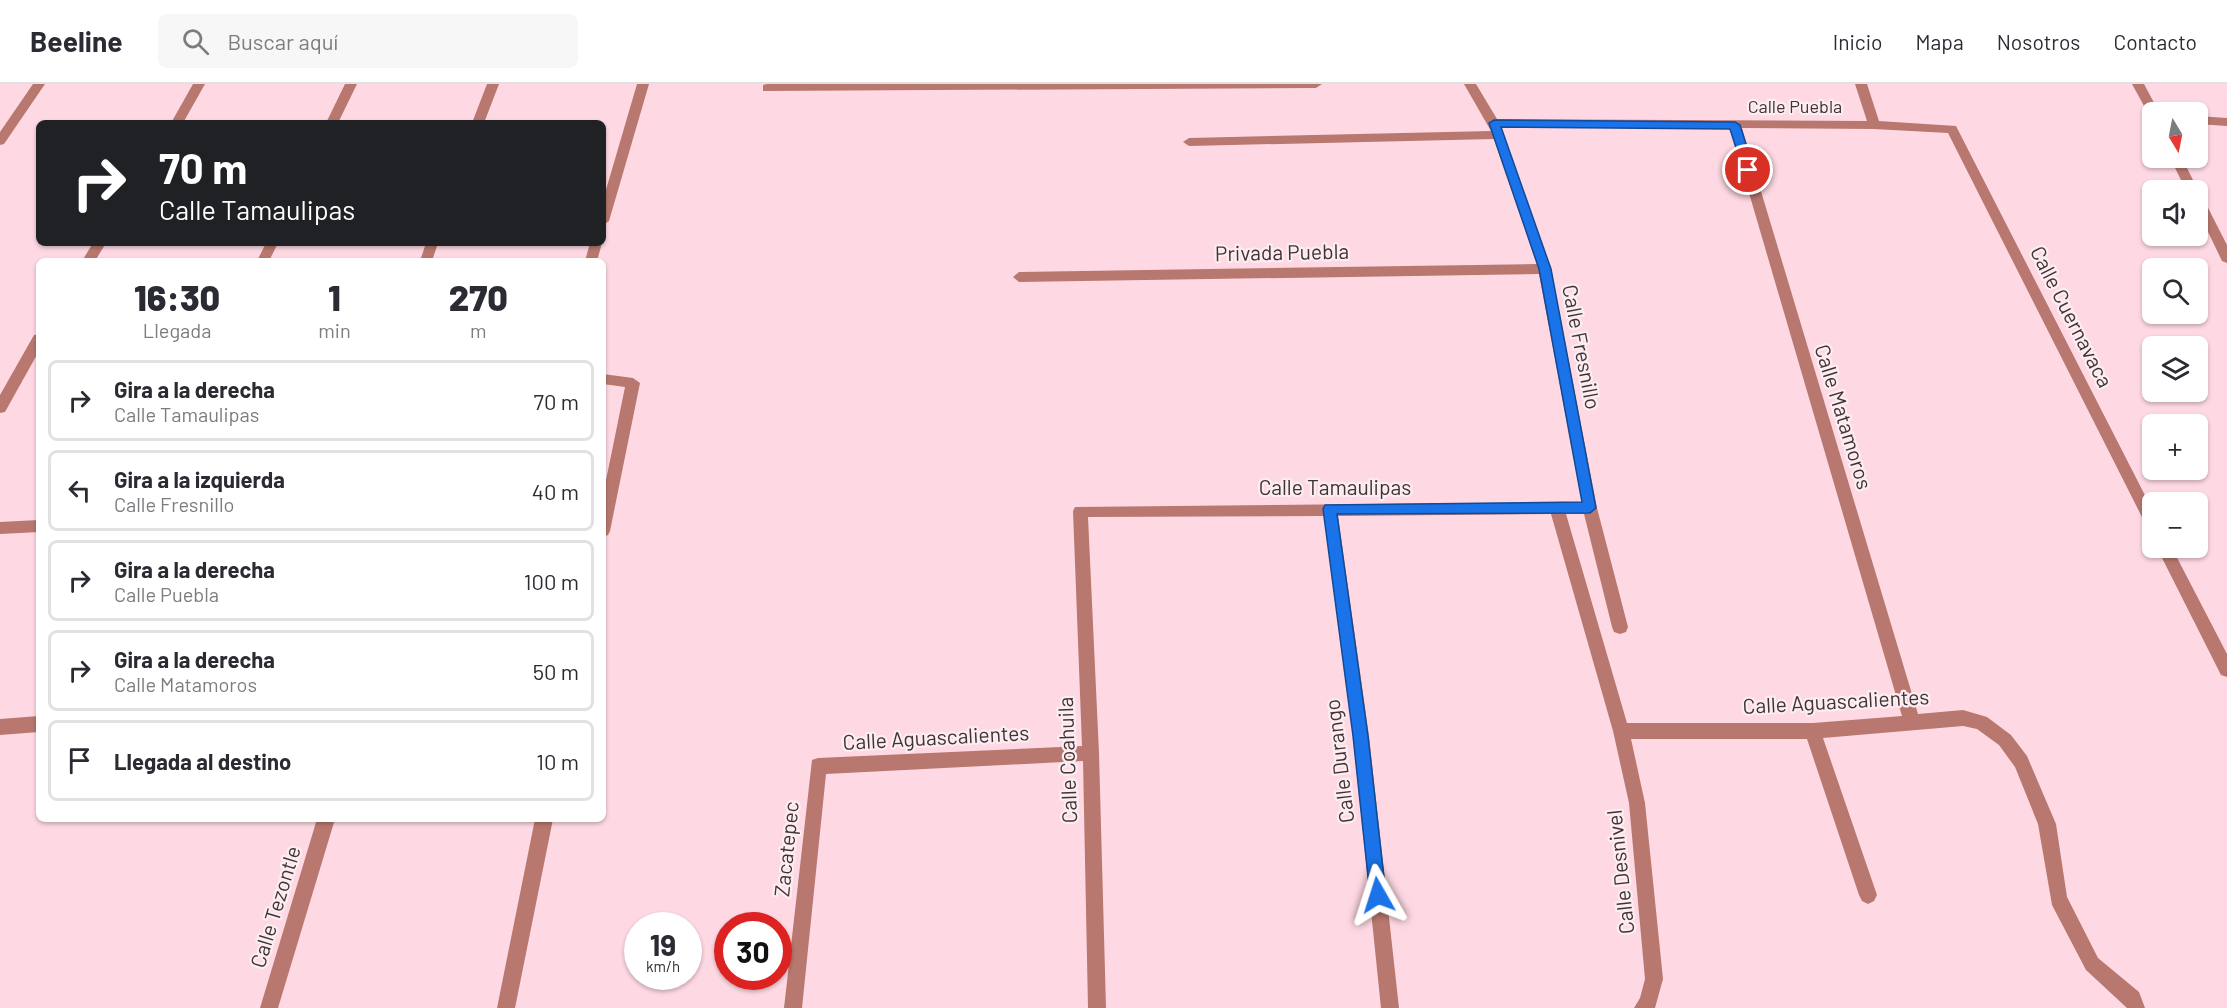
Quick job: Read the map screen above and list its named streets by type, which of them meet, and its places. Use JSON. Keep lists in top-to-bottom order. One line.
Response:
{"streets":{"street":["Calle Puebla","Privada Puebla","Calle Cuernavaca","Calle Fresnillo","Calle Matamoros","Calle Tamaulipas","Calle Aguascalientes","Calle Coahuila","Calle Durango","Zacatepec","Calle Desnivel","Calle Tezontle"]},"crossings":[["Calle Puebla","Calle Cuernavaca"],["Calle Puebla","Calle Fresnillo"],["Calle Puebla","Calle Matamoros"],["Privada Puebla","Calle Fresnillo"],["Calle Fresnillo","Calle Tamaulipas"],["Calle Matamoros","Calle Aguascalientes"],["Calle Tamaulipas","Calle Coahuila"],["Calle Tamaulipas","Calle Durango"],["Calle Tamaulipas","Calle Desnivel"],["Calle Aguascalientes","Calle Coahuila"],["Calle Aguascalientes","Zacatepec"],["Calle Aguascalientes","Calle Desnivel"]],"north":"bottom","page":{"header":"Beeline","search":"Buscar aquí","nav":["Inicio","Mapa","Nosotros","Contacto"],"map_buttons":["+","−"],"turn":["70 m","Calle Tamaulipas"],"eta":["16:30","Llegada","1","min","270","m"],"list":[{"name":"Gira a la derecha","note":"Calle Tamaulipas","value":"70 m"},{"name":"Gira a la izquierda","note":"Calle Fresnillo","value":"40 m"},{"name":"Gira a la derecha","note":"Calle Puebla","value":"100 m"},{"name":"Gira a la derecha","note":"Calle Matamoros","value":"50 m"},{"name":"Llegada al destino","value":"10 m"}],"speed":"19 km/h","limit":"30"}}
